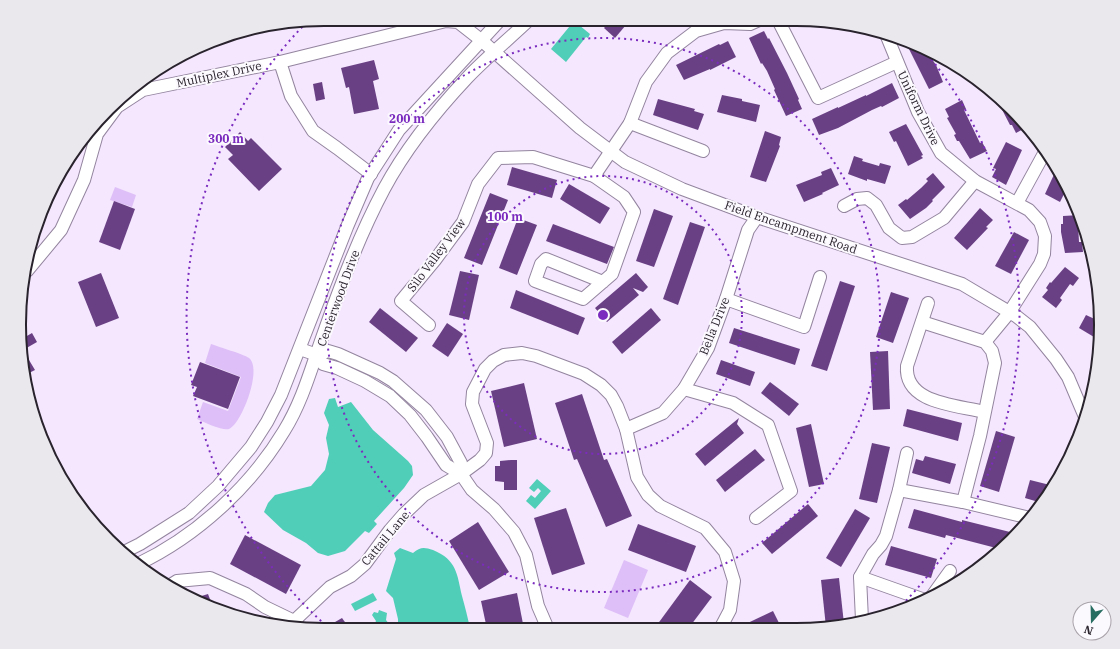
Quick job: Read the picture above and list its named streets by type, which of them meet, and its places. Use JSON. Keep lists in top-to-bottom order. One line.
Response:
{"streets":{"street":["Multiplex Drive","Uniform Drive","Field Encampment Road","Silo Valley View","Centerwood Drive","Bella Drive","Cattail Lane"]},"crossings":[["Multiplex Drive","Field Encampment Road"],["Multiplex Drive","Centerwood Drive"],["Uniform Drive","Field Encampment Road"],["Field Encampment Road","Centerwood Drive"],["Field Encampment Road","Bella Drive"],["Bella Drive","Cattail Lane"]],"north":"bottom","rings":["200 m","300 m","100 m"]}
